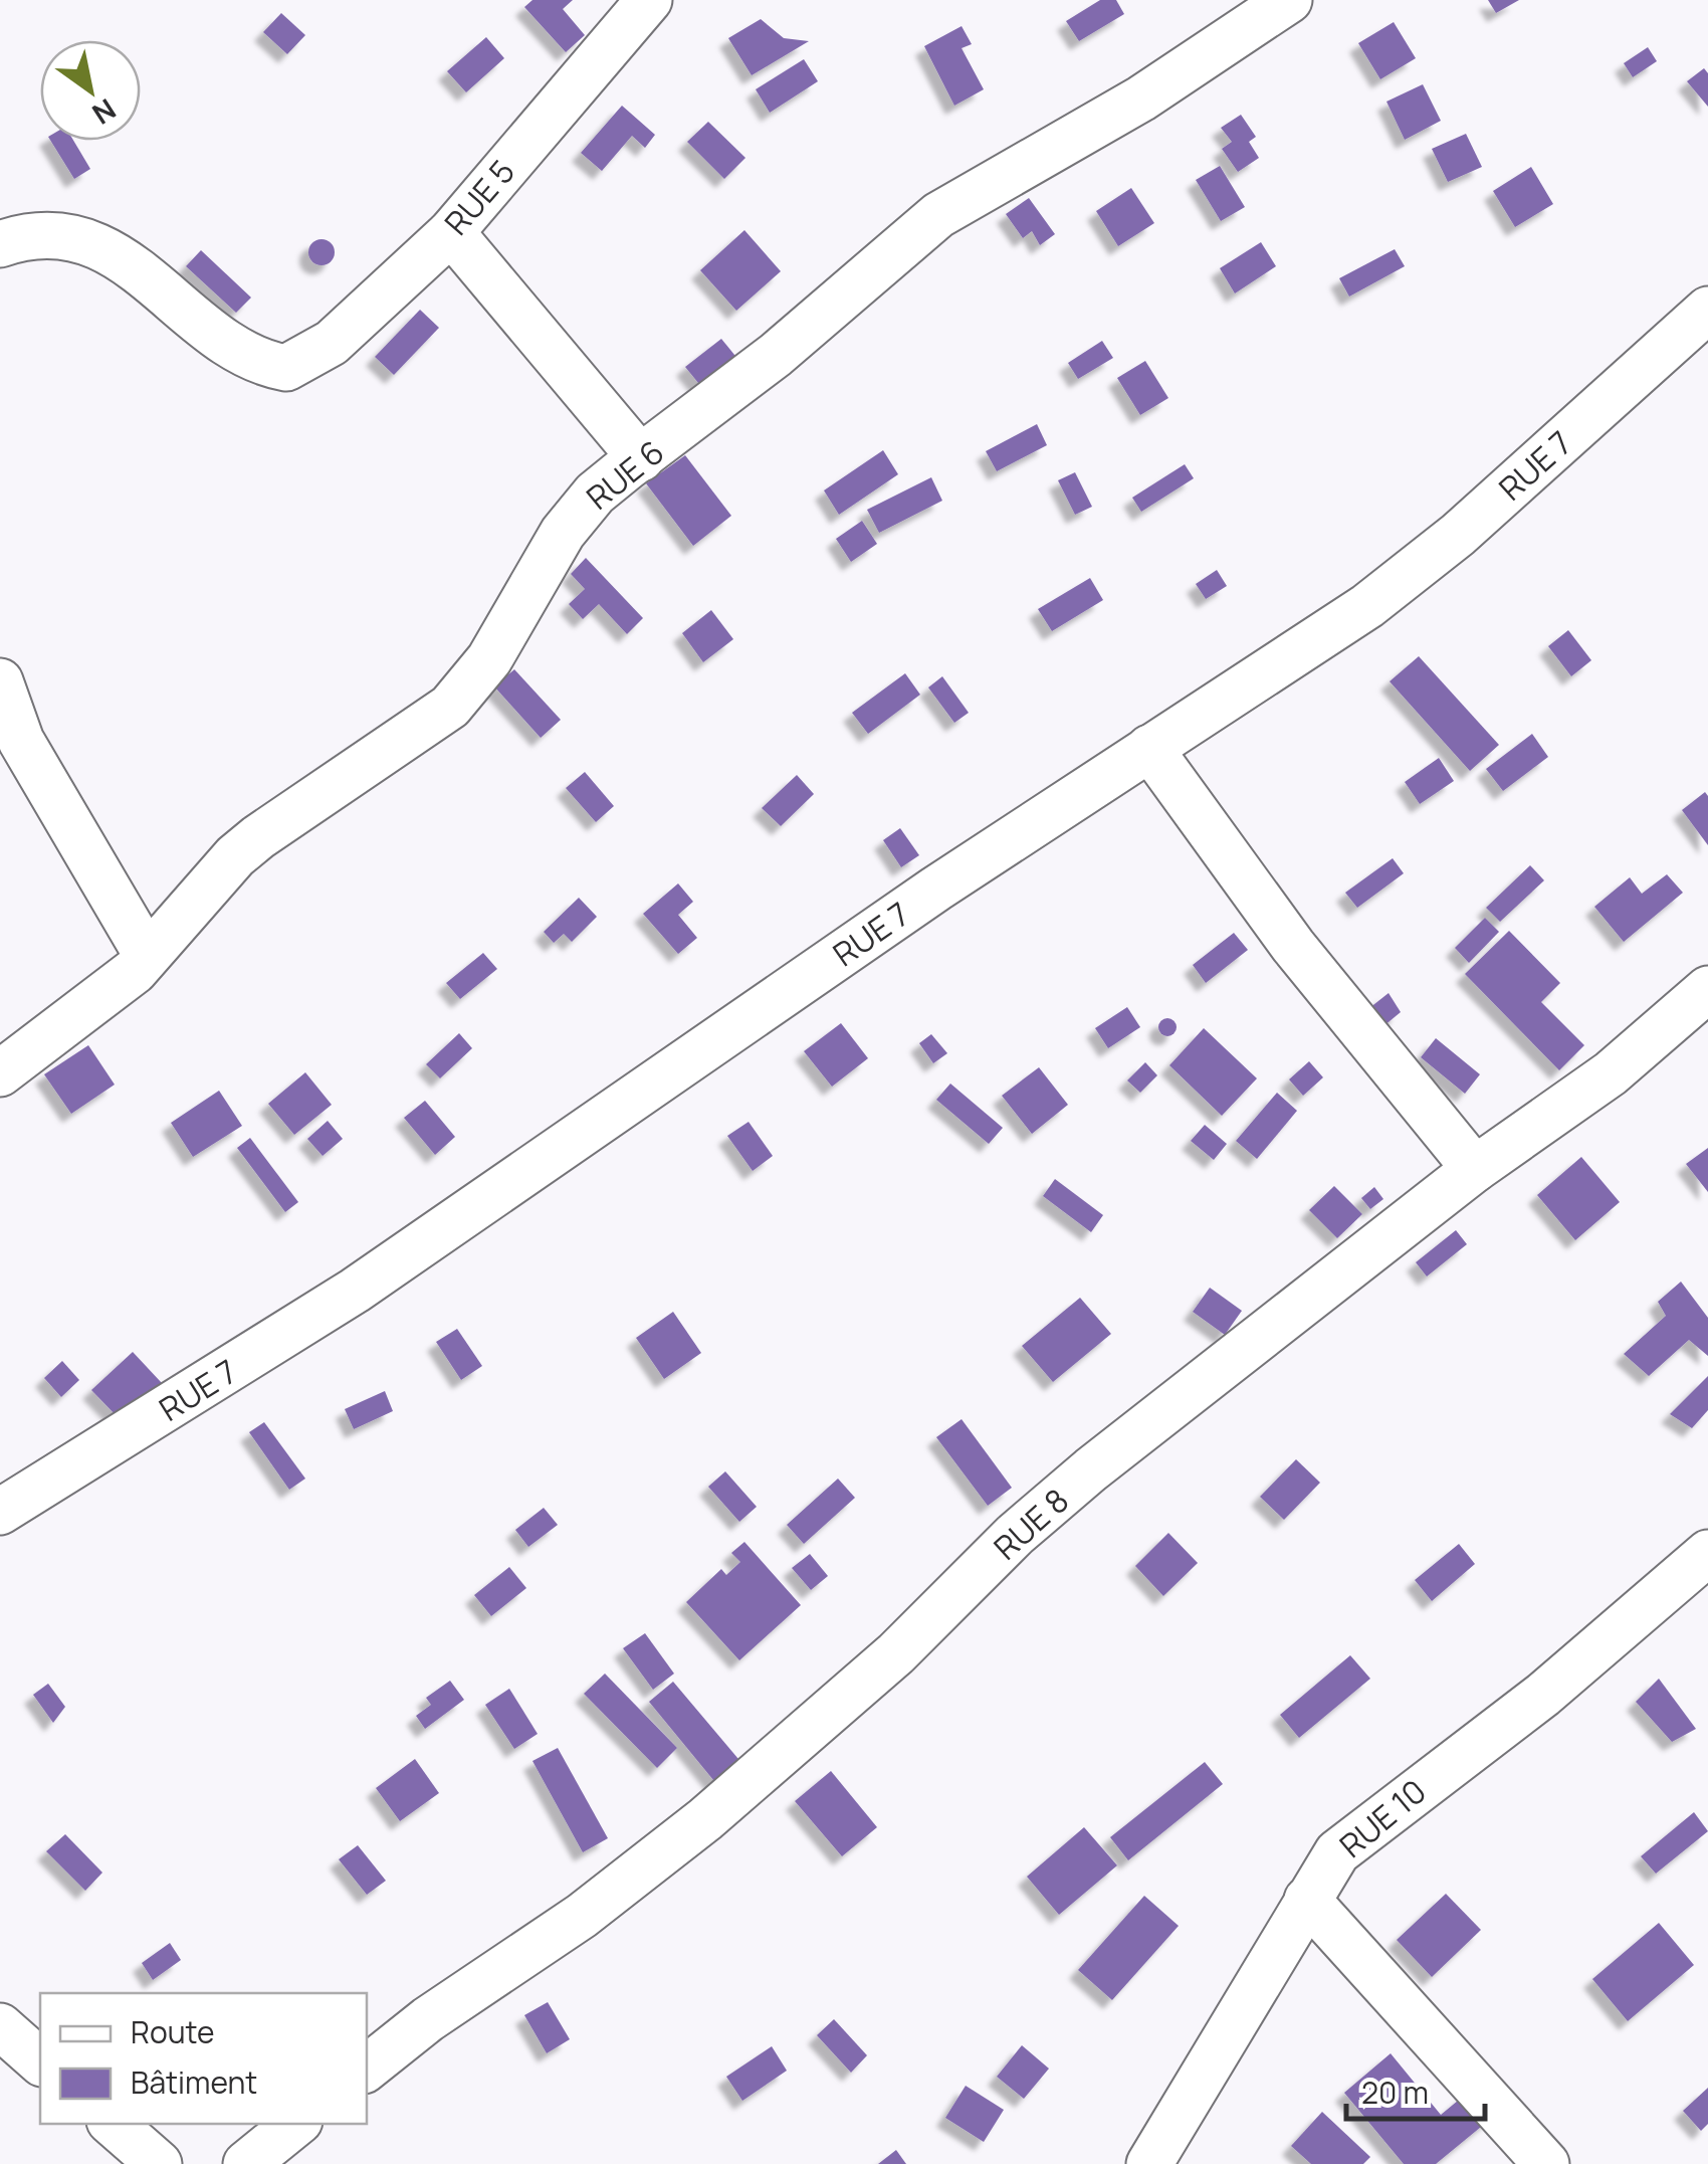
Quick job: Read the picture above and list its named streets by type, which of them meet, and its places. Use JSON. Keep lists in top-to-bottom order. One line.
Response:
{"streets":{"street":["RUE 5","RUE 7","RUE 6","RUE 8","RUE 10"]},"legend":["Route","Bâtiment"],"scale_bar":"20 m","north":"bottom right"}
